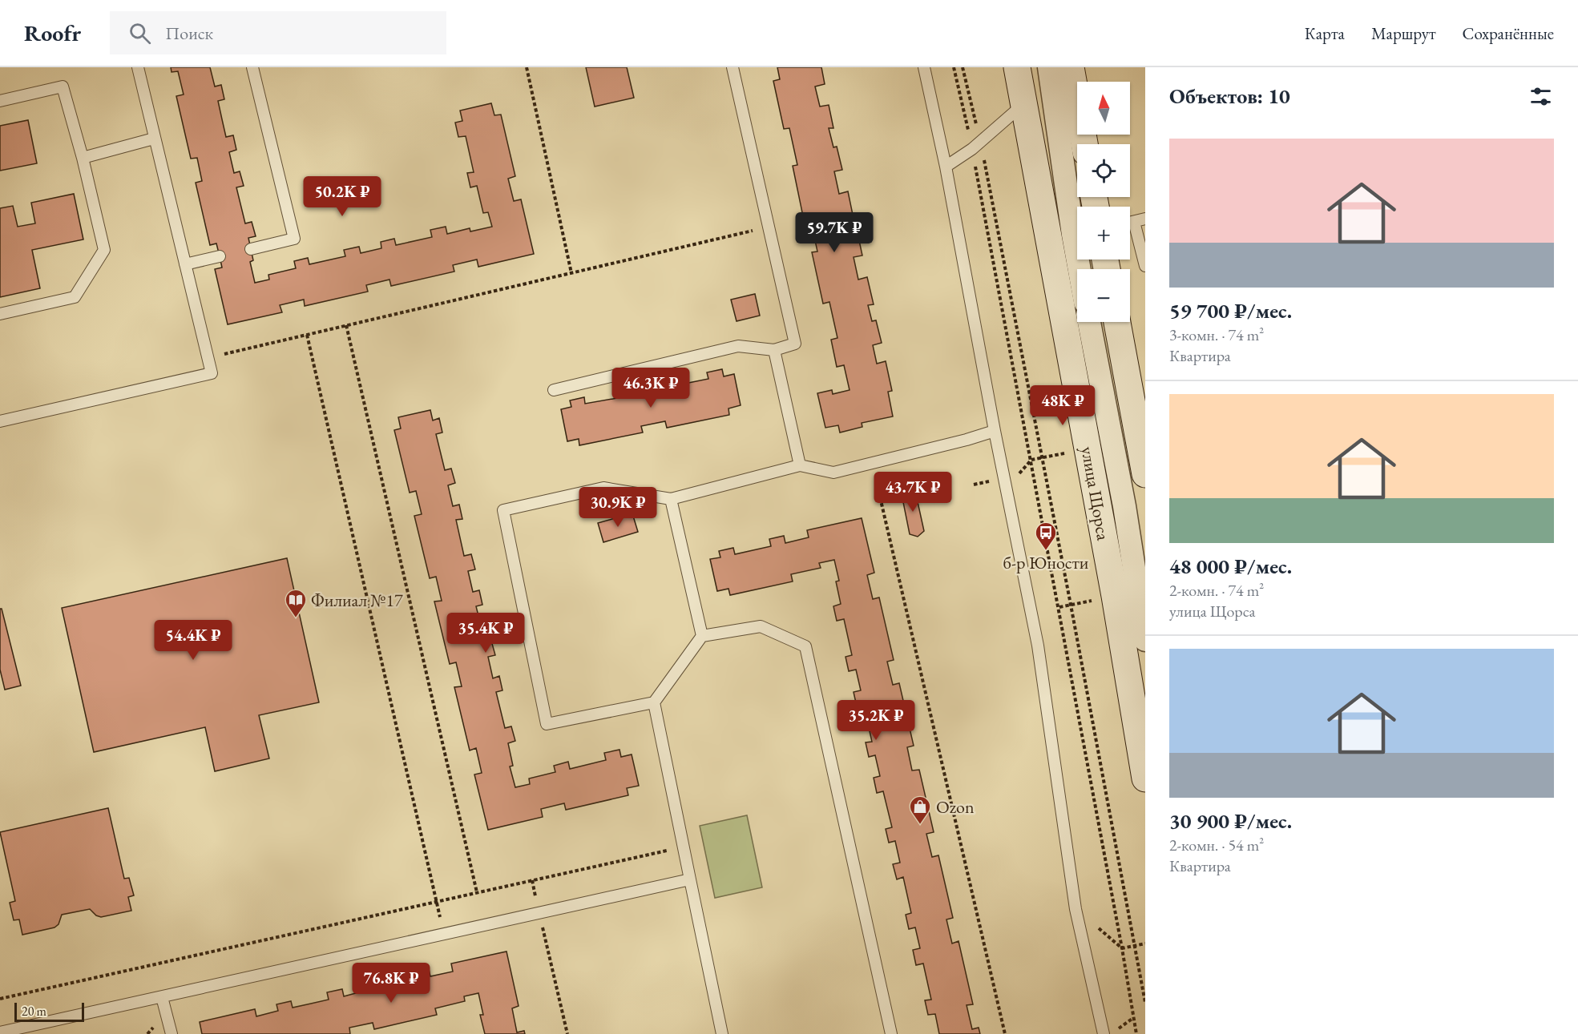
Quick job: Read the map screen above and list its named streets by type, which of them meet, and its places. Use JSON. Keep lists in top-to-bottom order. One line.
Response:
{"streets":{"main road":["улица Щорса"]},"places":{"bus stop":["б-р Юности"],"library":["Филиал №17"],"shop":["Ozon"]},"scale_bar":"20 m","north":"top","page":{"header":"Roofr","search":"Поиск","nav":["Карта","Маршрут","Сохранённые"],"heading":"Объектов: 10","map_buttons":["+","−"],"list":[{"name":"59 700 ₽/мес.","note":"3-комн. · 74 m² · Квартира"},{"name":"48 000 ₽/мес.","note":"2-комн. · 74 m² · улица Щорса"},{"name":"30 900 ₽/мес.","note":"2-комн. · 54 m² · Квартира"}],"price":["50.2K ₽","59.7K ₽","46.3K ₽","48K ₽","43.7K ₽","30.9K ₽","35.4K ₽","54.4K ₽","35.2K ₽","76.8K ₽"],"scale":"20 m"}}
